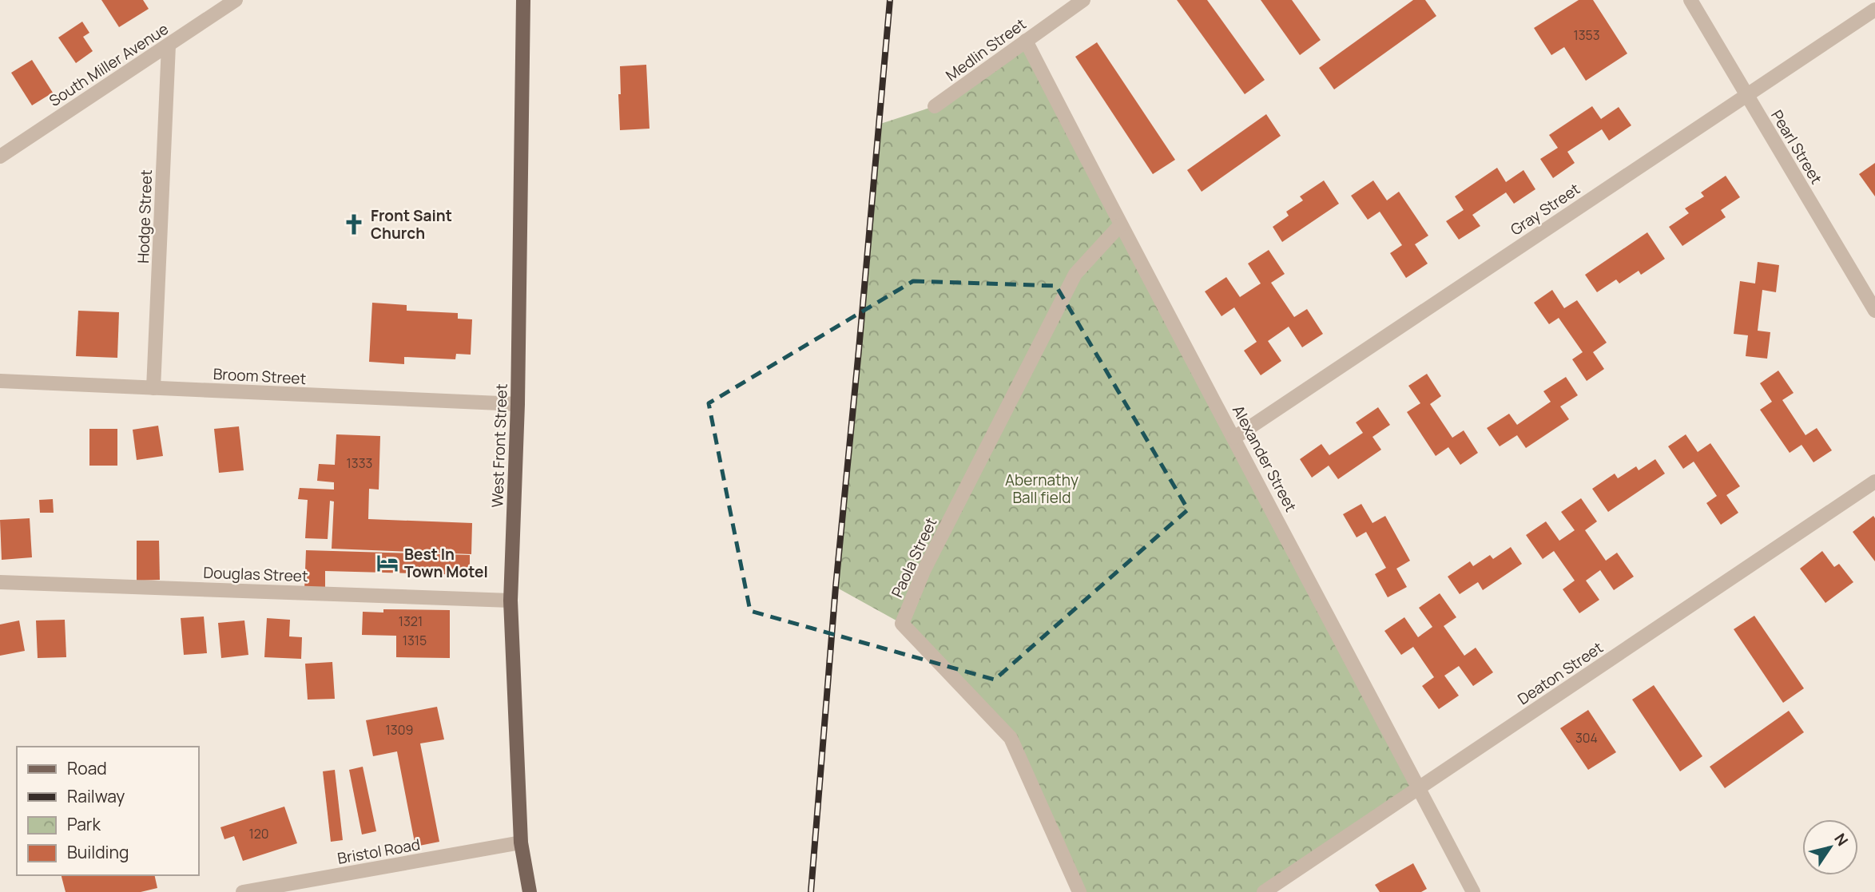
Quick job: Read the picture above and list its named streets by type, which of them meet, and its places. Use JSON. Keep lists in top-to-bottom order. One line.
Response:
{"streets":{"main road":["West Front Street"],"street":["Medlin Street","South Miller Avenue","Pearl Street","Gray Street","Hodge Street","Broom Street","Alexander Street","Paola Street","Douglas Street","Deaton Street","Bristol Road"]},"crossings":[["Medlin Street","Alexander Street"],["South Miller Avenue","Hodge Street"],["Pearl Street","Gray Street"],["Gray Street","Alexander Street"],["Hodge Street","Broom Street"],["Broom Street","West Front Street"],["West Front Street","Douglas Street"],["West Front Street","Bristol Road"],["Alexander Street","Paola Street"],["Alexander Street","Deaton Street"]],"parks":["Abernathy Ball field"],"places":{"church":["Front Saint Church"],"hotel":["Best In Town Motel"]},"house_numbers":["1353","1333","1321","1315","1309","304","120"],"legend":["Road","Railway","Park","Building"],"north":"top right"}
